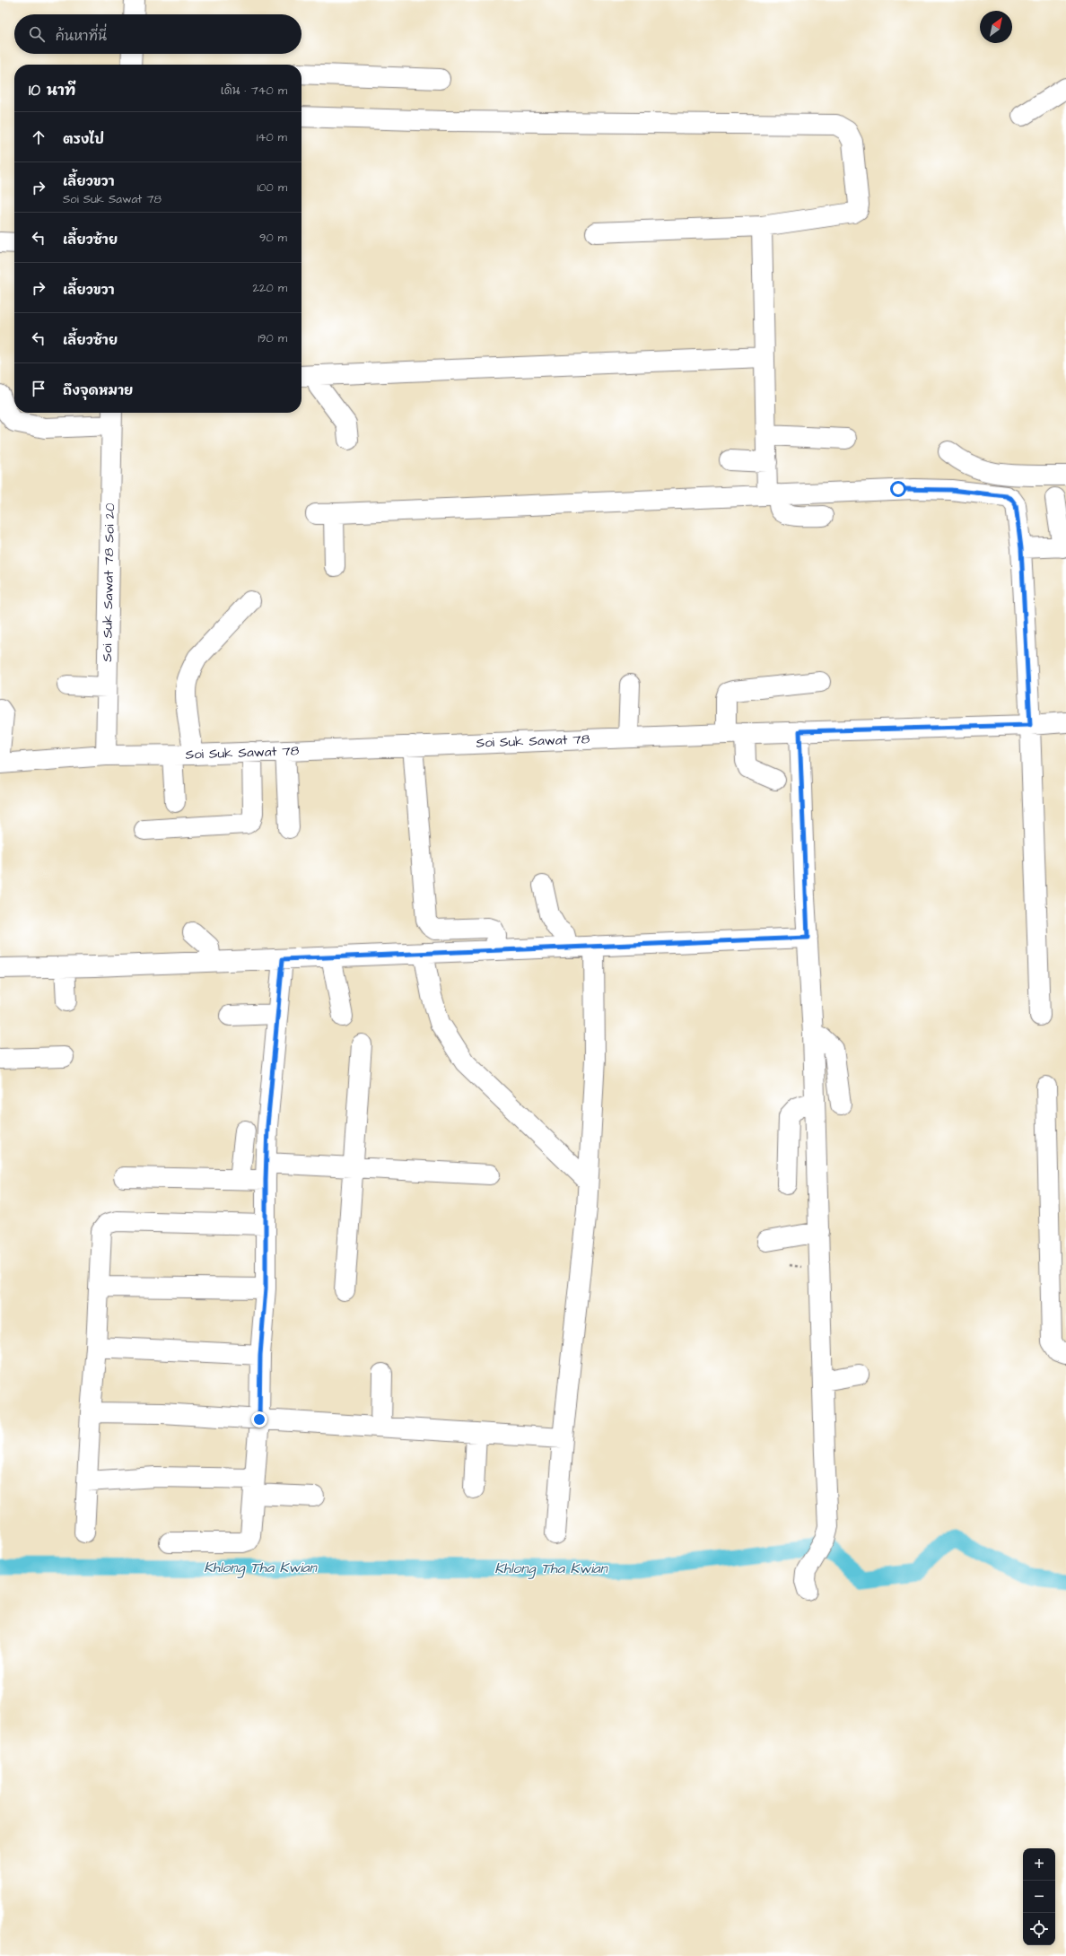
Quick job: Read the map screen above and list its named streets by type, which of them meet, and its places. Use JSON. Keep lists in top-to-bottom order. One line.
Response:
{"streets":{"street":["Soi Suk Sawat 78 Soi 20","Soi Suk Sawat 78"]},"crossings":[["Soi Suk Sawat 78 Soi 20","Soi Suk Sawat 78"]],"water":["Khlong Tha Kwian"],"north":"top right","page":{"search":"ค้นหาที่นี่","heading":["10 นาที","เดิน · 740 m"],"list":[["ตรงไป","140 m"],["เลี้ยวขวา","Soi Suk Sawat 78","100 m"],["เลี้ยวซ้าย","90 m"],["เลี้ยวขวา","220 m"],["เลี้ยวซ้าย","190 m"],"ถึงจุดหมาย"],"map_buttons":["+","−"]}}
